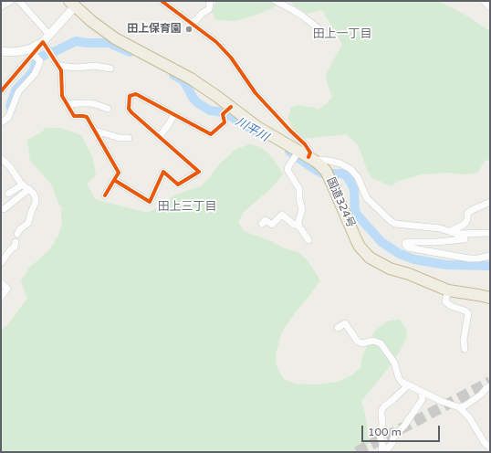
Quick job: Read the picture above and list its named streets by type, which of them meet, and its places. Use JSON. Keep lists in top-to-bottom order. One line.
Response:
{"streets":{"highway":["国道324号"]},"districts":["田上一丁目","田上三丁目"],"water":["川平川"],"places":["田上保育園"],"scale_bar":"100 m"}
